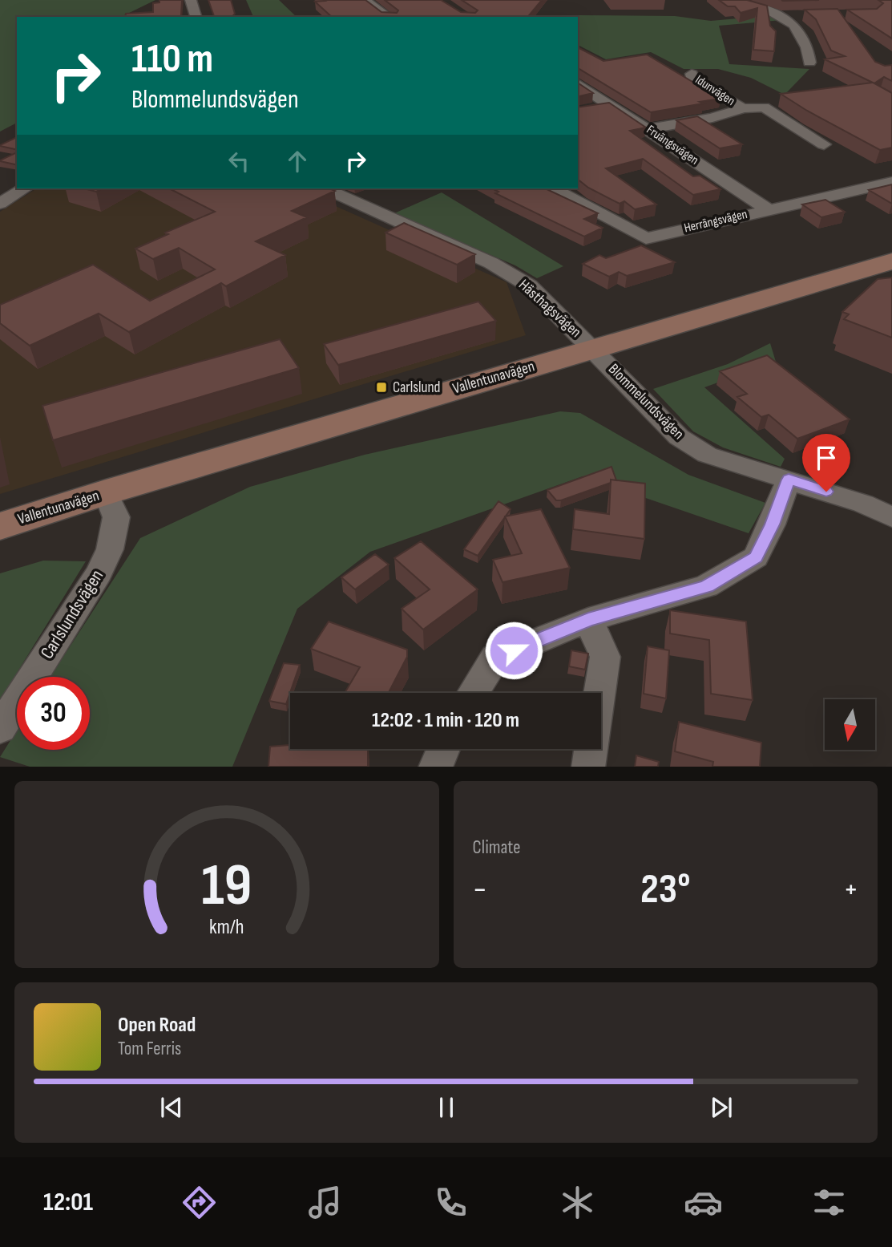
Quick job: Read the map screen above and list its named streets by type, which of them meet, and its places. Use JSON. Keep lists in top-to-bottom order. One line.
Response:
{"streets":{"main road":["Vallentunavägen"],"street":["Idunvägen","Fruängsvägen","Herrängsvägen","Hästhagsvägen","Blommelundsvägen","Carlslundsvägen"]},"crossings":[["Idunvägen","Fruängsvägen"],["Fruängsvägen","Herrängsvägen"],["Hästhagsvägen","Vallentunavägen"],["Hästhagsvägen","Blommelundsvägen"],["Vallentunavägen","Blommelundsvägen"],["Vallentunavägen","Carlslundsvägen"]],"places":{"transit":["Carlslund"]},"north":"bottom","page":{"turn":["110 m","Blommelundsvägen"],"limit":"30","trip":"12:02 · 1 min · 120 m","tile":"Climate","heat":["−","23°","+"],"song":["Open Road","Tom Ferris"],"tabs":"12:01","gauge":["19","km/h"]}}
